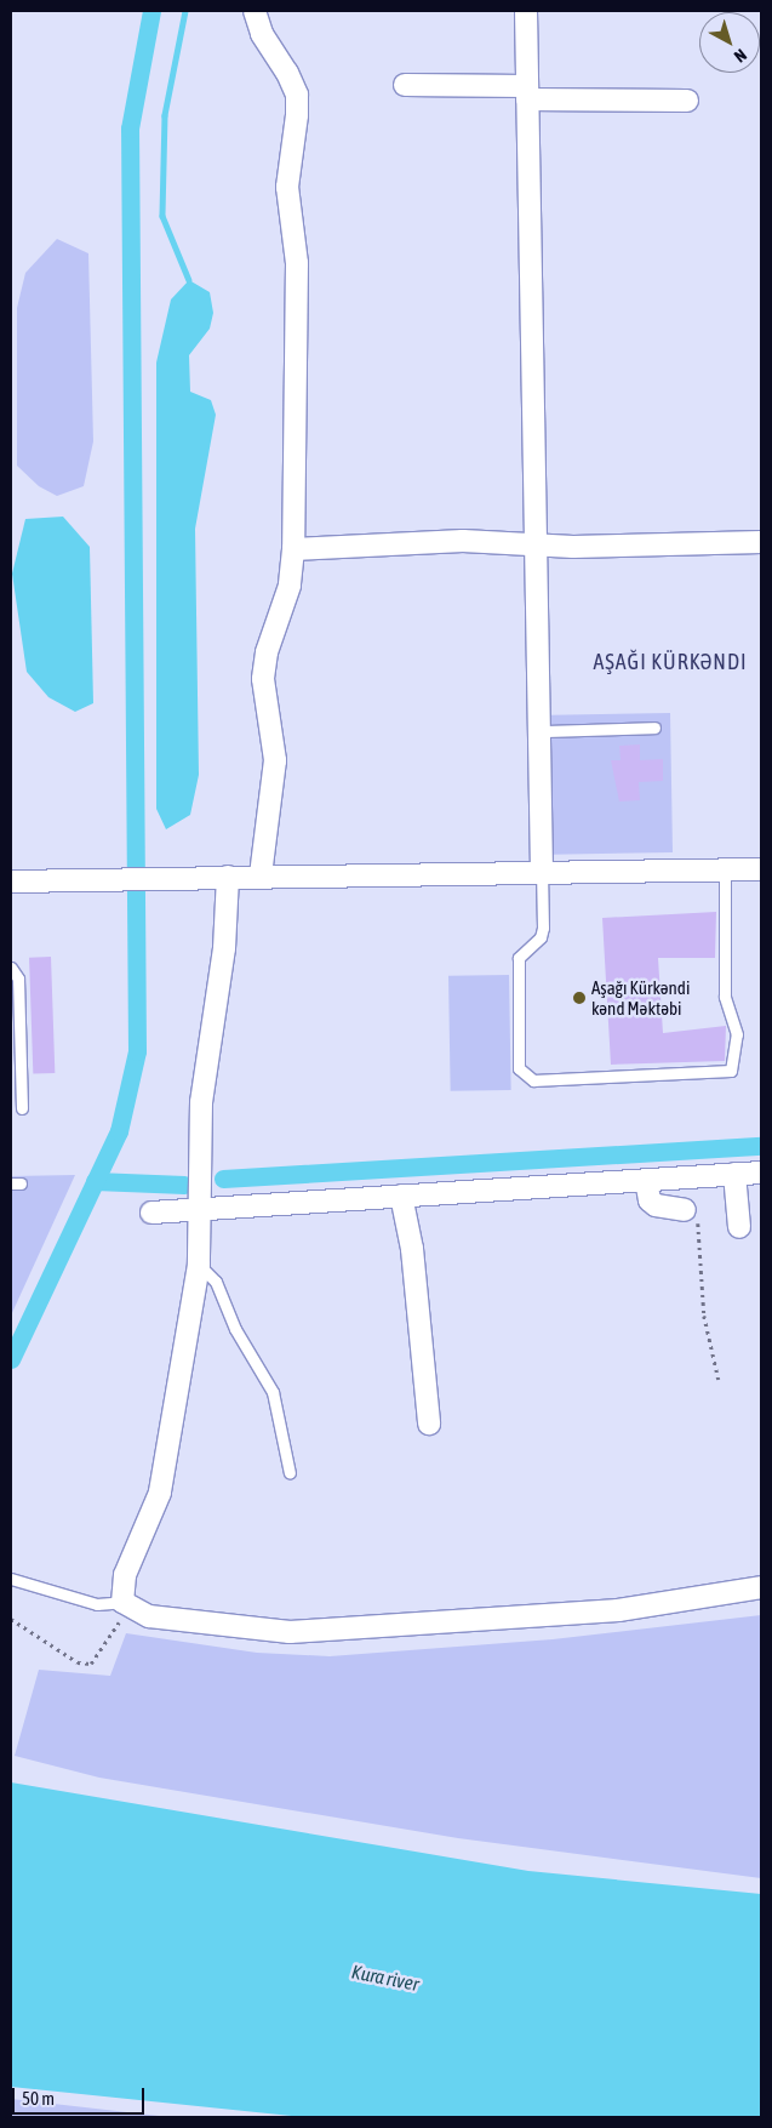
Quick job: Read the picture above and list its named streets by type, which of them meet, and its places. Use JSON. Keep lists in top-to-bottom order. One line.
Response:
{"districts":["AŞAĞI KÜRKƏNDI"],"water":["Kura river"],"places":["Aşağı Kürkəndi kənd Məktəbi"],"scale_bar":"50 m","north":"bottom right"}
